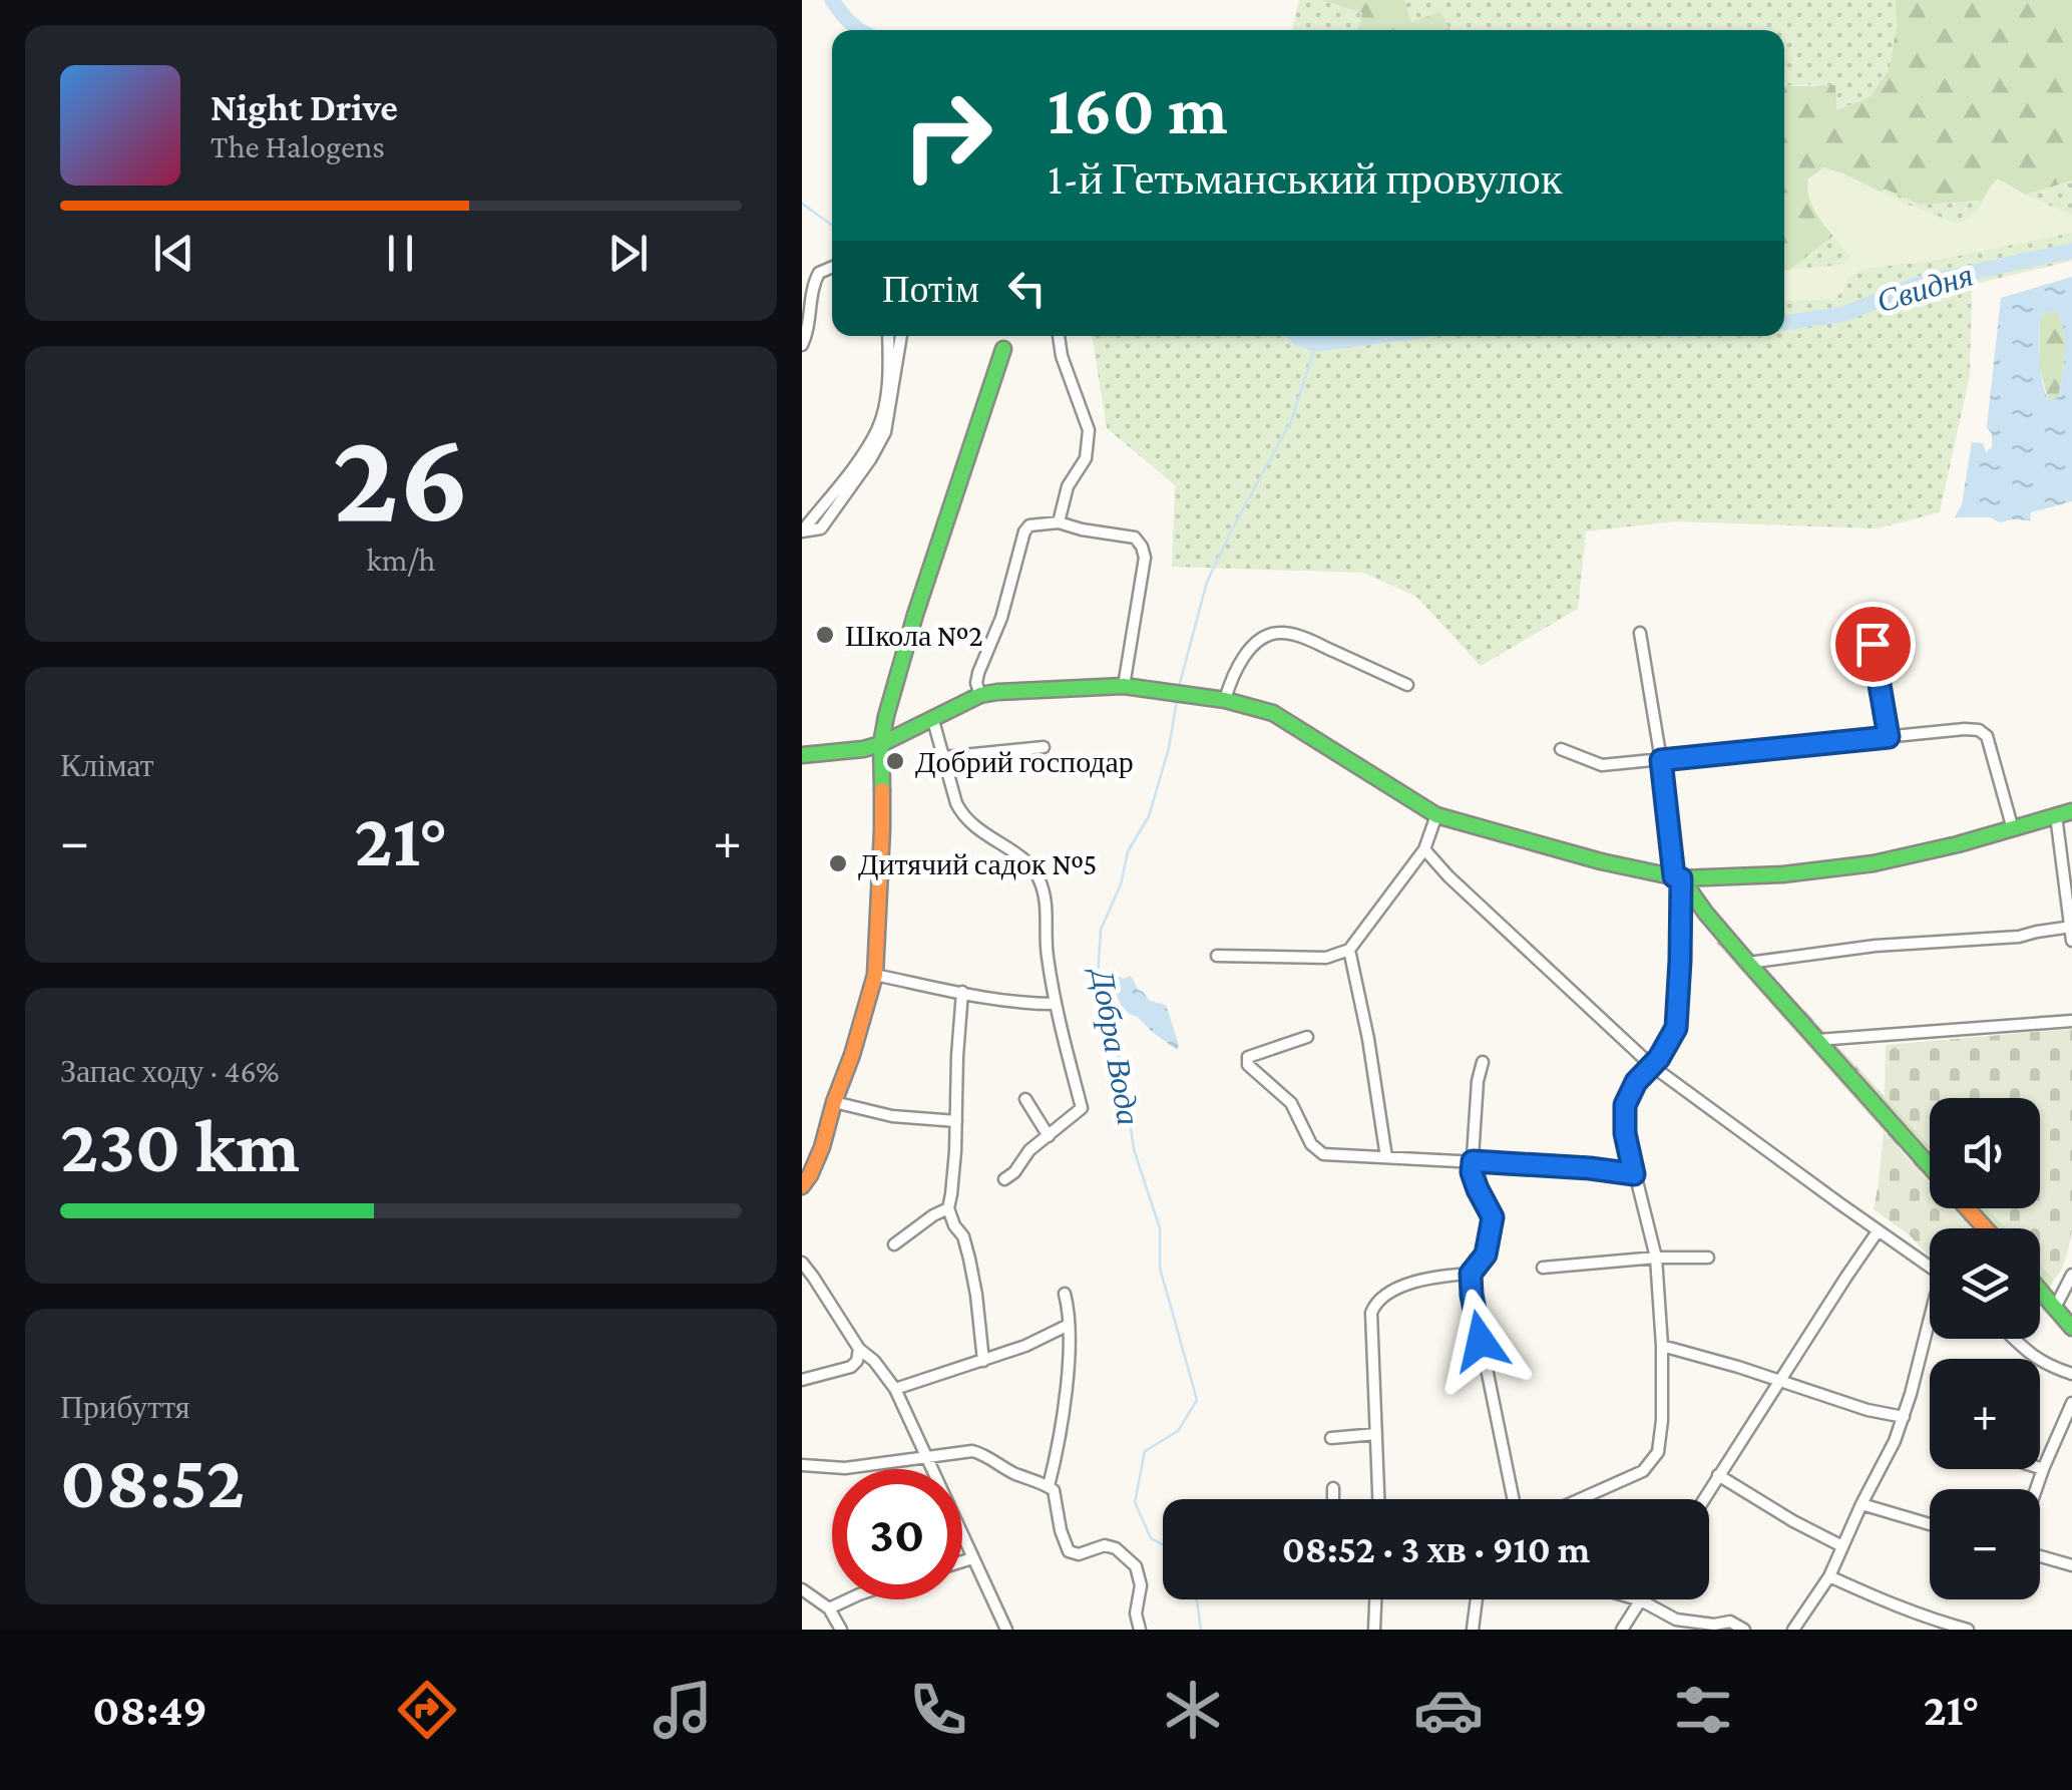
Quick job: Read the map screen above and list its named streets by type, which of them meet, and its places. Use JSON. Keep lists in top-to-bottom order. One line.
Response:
{"water":["Свидня","Добра Вода"],"places":["Школа №2","Добрий господар","Дитячий садок №5"],"page":{"turn":["160 m","1-й Гетьманський провулок"],"song":["Night Drive","The Halogens"],"then":"Потім","tile":[["26","km/h"],"Клімат",["Запас ходу · 46%","230 km"],["Прибуття","08:52"]],"heat":["−","21°","+"],"map_buttons":["+","−"],"limit":"30","trip":"08:52 · 3 хв · 910 m","tabs":["08:49","21°"]}}
